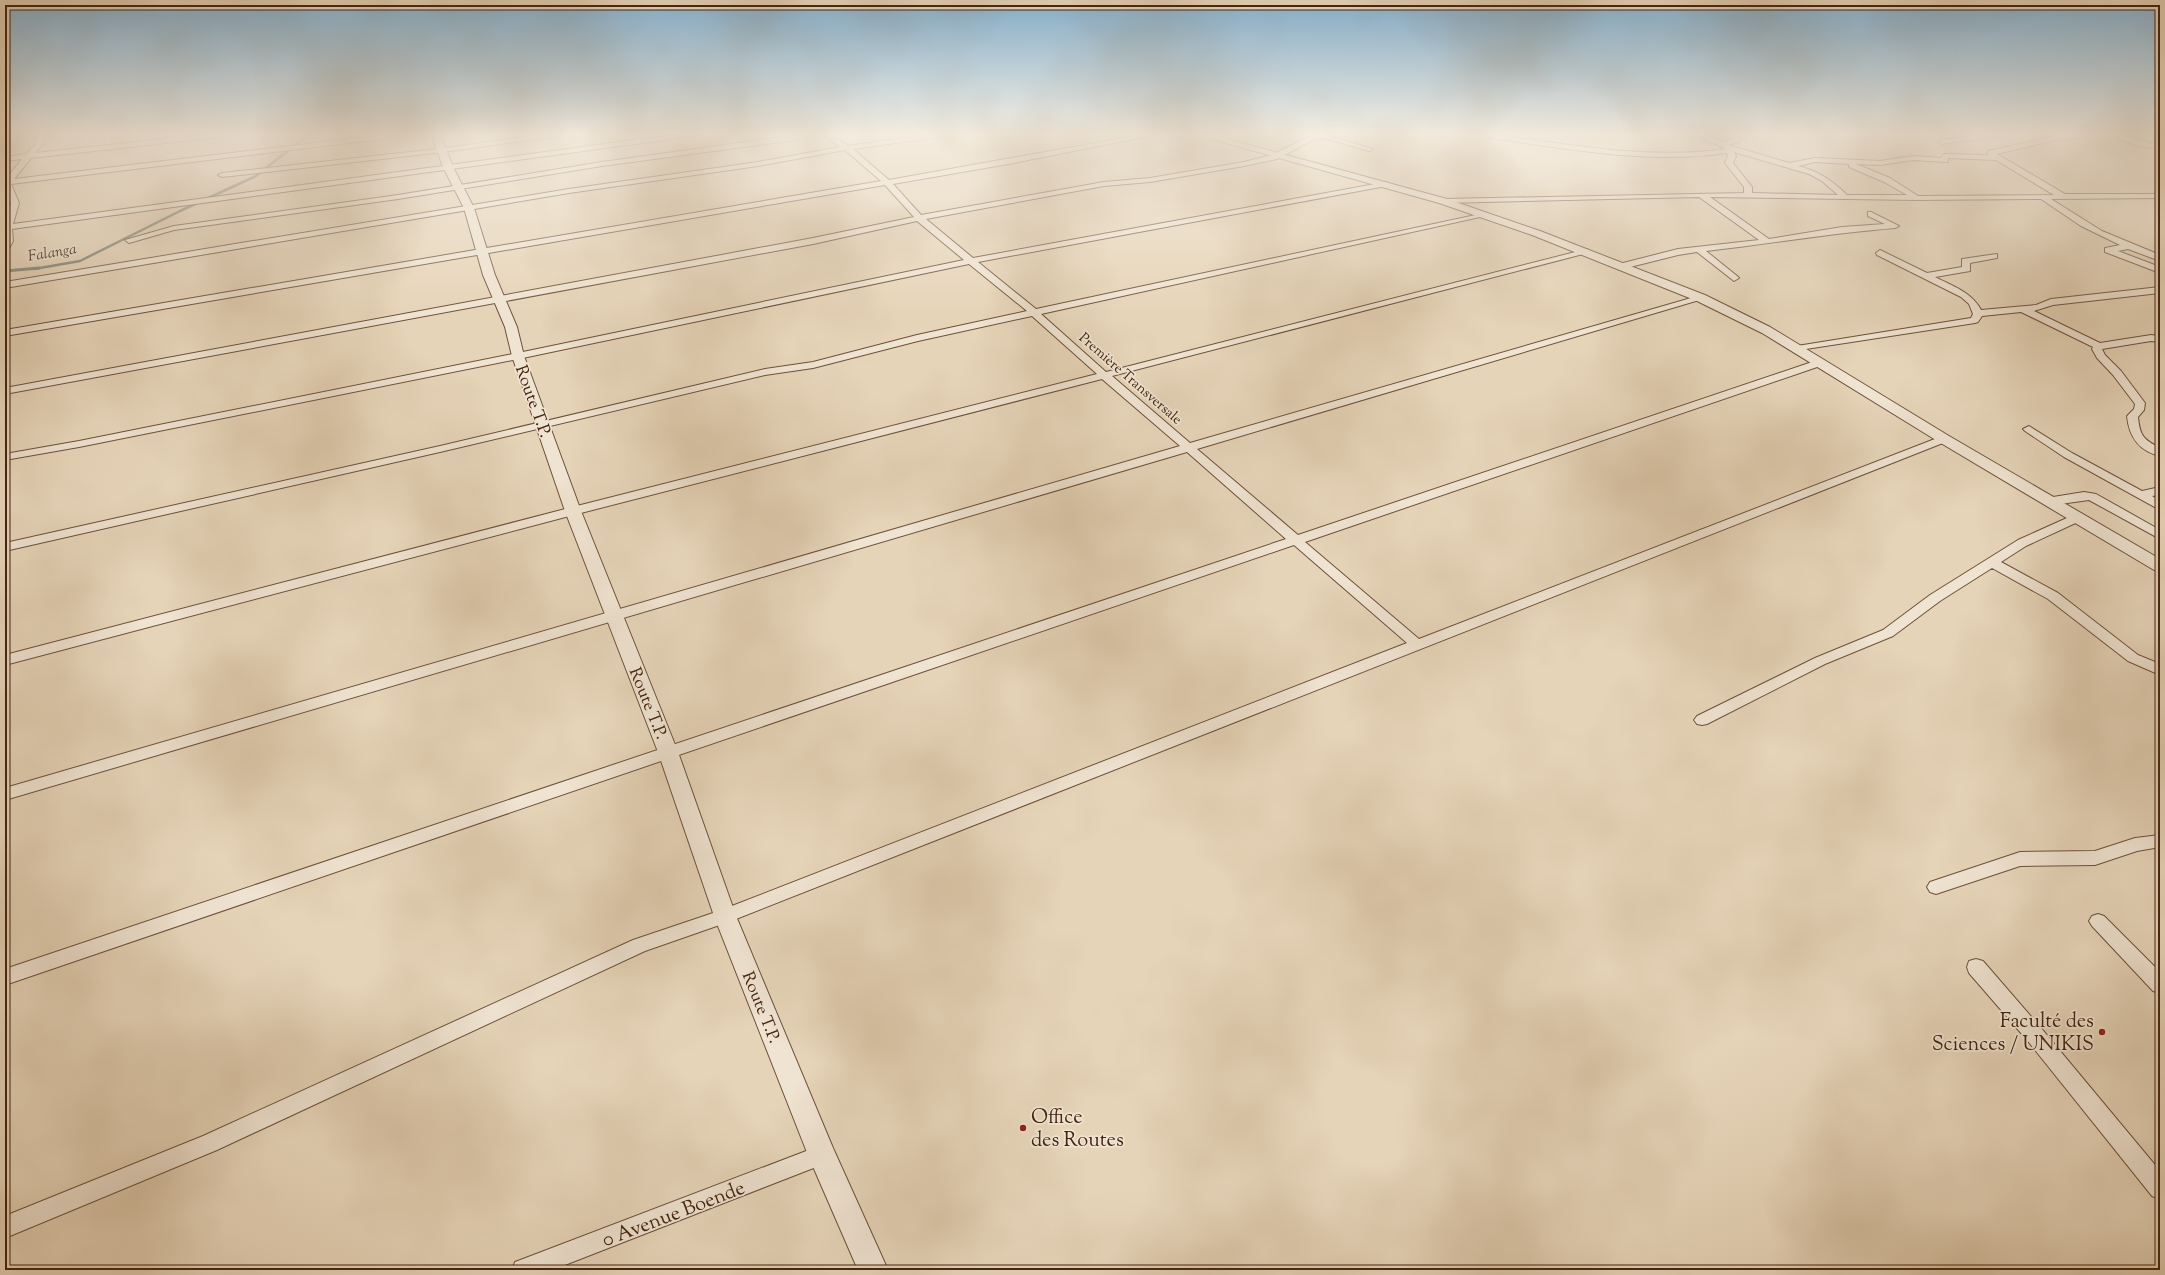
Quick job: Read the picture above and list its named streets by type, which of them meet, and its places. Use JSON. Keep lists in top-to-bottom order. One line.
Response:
{"streets":{"street":["Première Transversale","Route T.P.","0 Avenue Boende"]},"crossings":[["Route T.P.","0 Avenue Boende"]],"water":["Falanga"],"places":["Faculté des Sciences / UNIKIS","Office des Routes"]}
